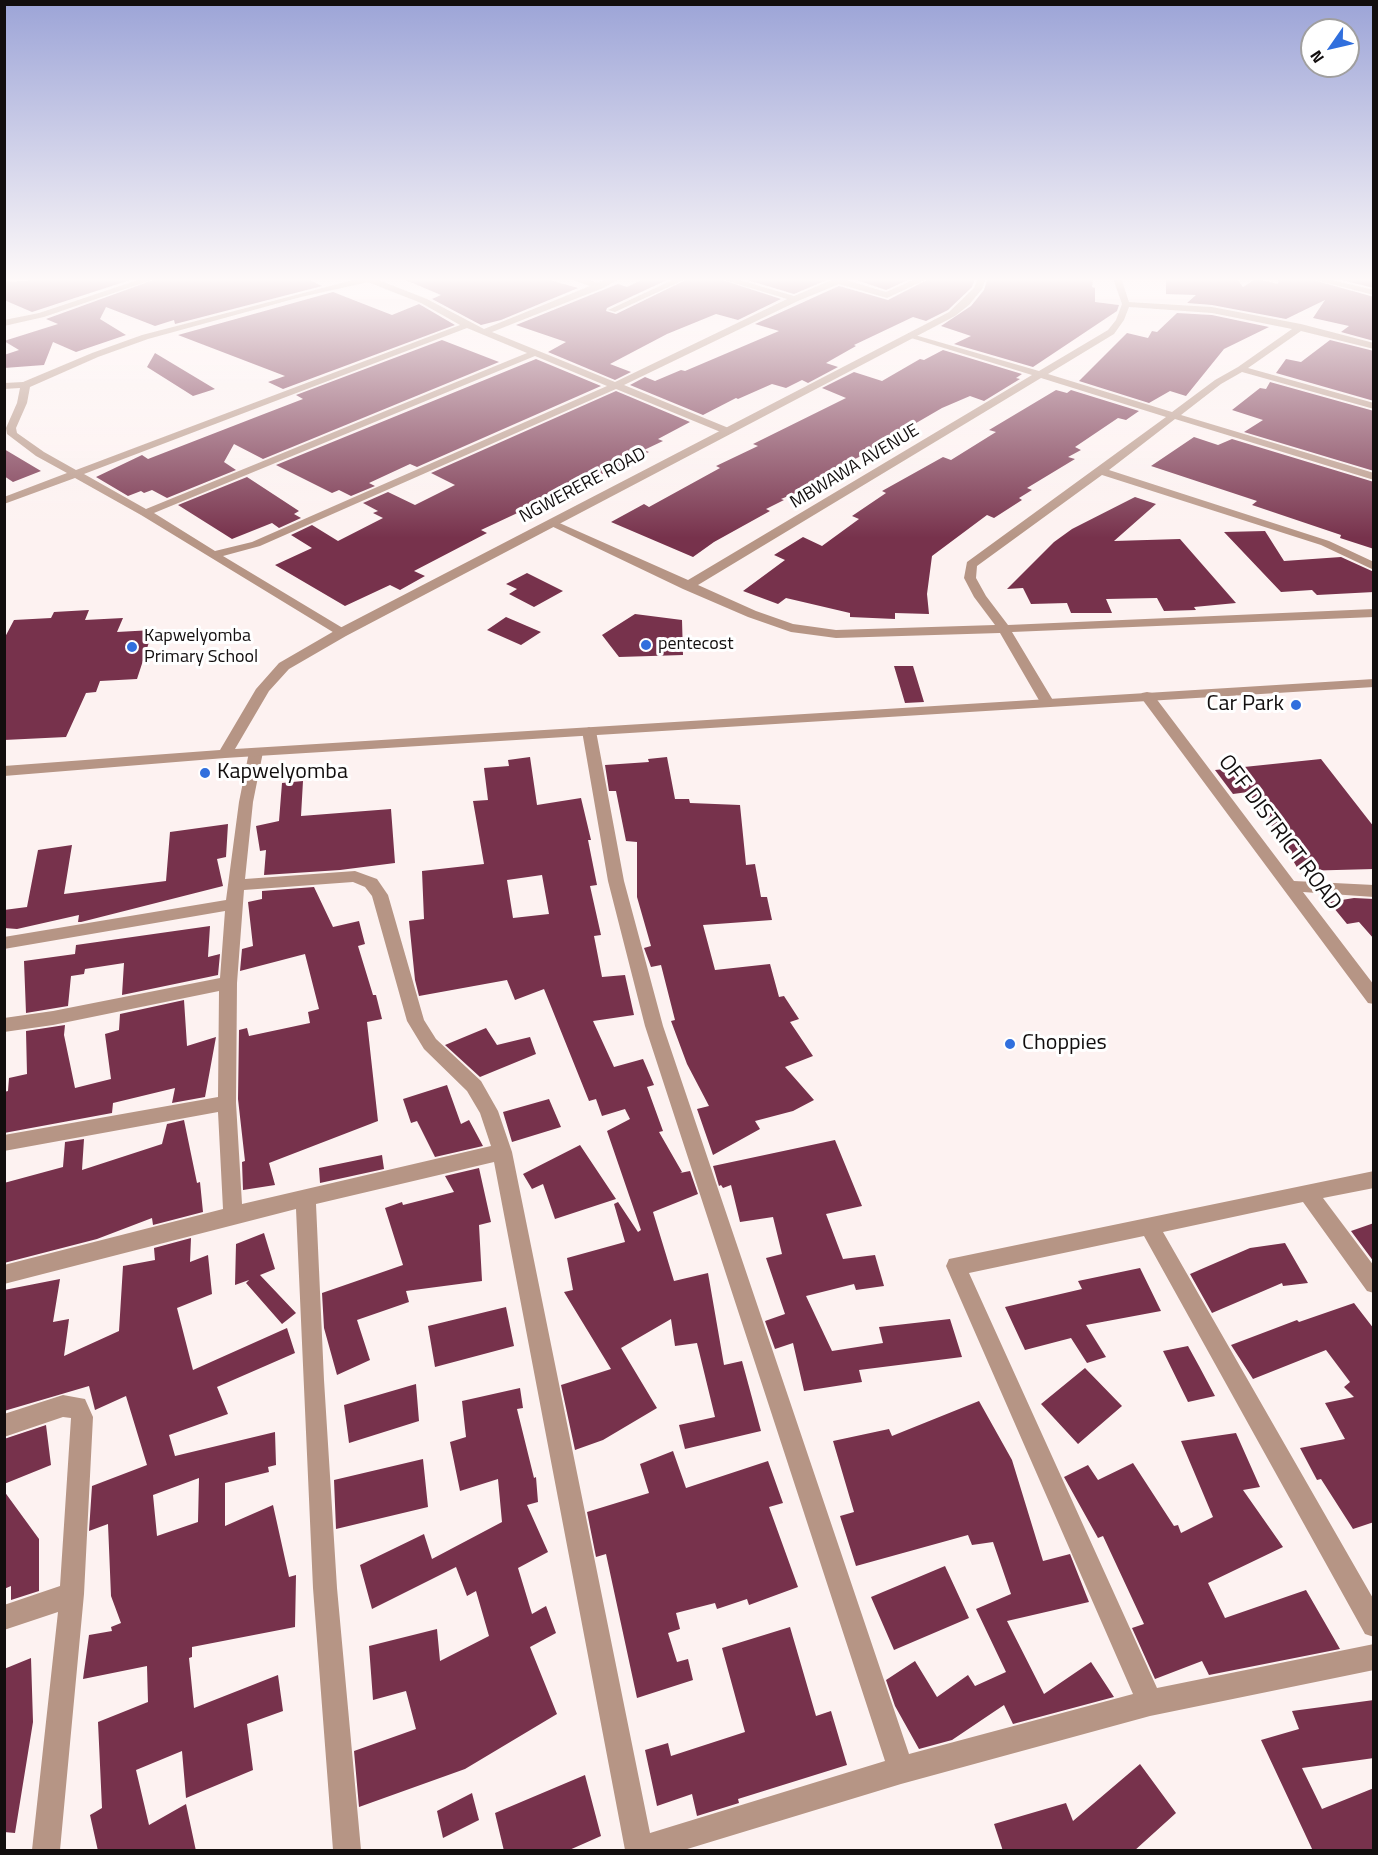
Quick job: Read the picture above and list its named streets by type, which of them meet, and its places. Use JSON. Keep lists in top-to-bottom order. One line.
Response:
{"streets":{"street":["MBWAWA AVENUE","NGWERERE ROAD","OFF DISTRICT ROAD"]},"places":["pentecost","Kapwelyomba Primary School","Car Park","Kapwelyomba","Choppies"],"north":"bottom left"}
